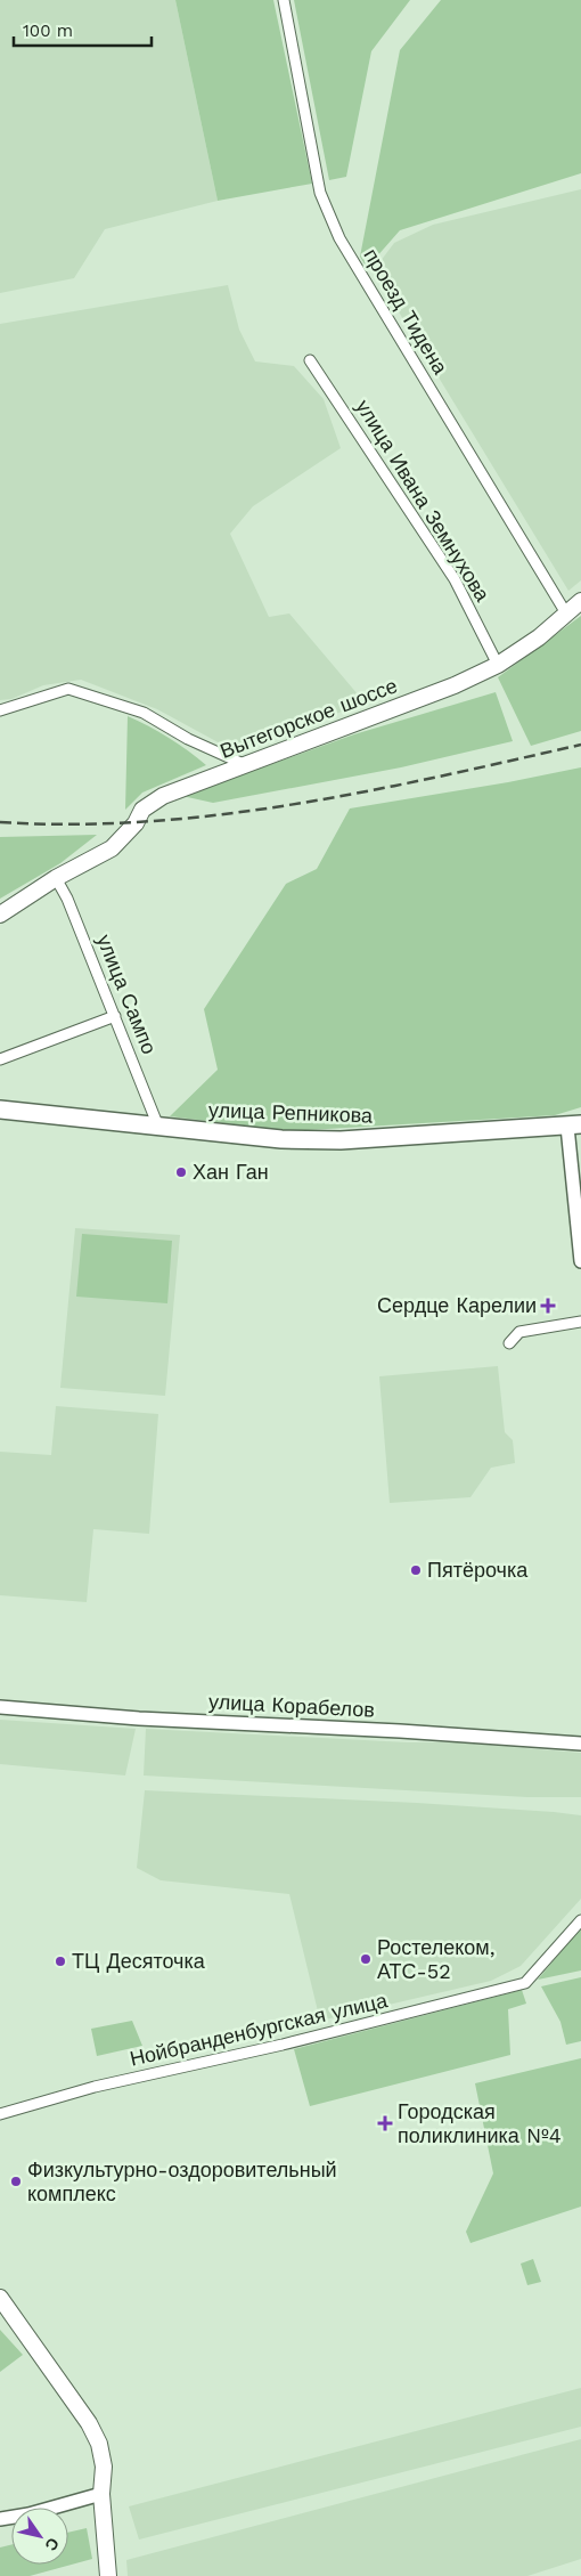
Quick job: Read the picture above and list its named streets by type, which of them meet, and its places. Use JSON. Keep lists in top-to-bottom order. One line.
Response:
{"streets":{"main road":["Вытегорское шоссе","улица Репникова"],"street":["проезд Тидена","улица Ивана Земнухова","улица Сампо","улица Корабелов","Нойбранденбургская улица"]},"crossings":[["проезд Тидена","Вытегорское шоссе"],["улица Ивана Земнухова","Вытегорское шоссе"],["Вытегорское шоссе","улица Сампо"],["улица Сампо","улица Репникова"]],"places":{"other":["Хан Ган","Пятёрочка","Ростелеком, АТС-52","ТЦ Десяточка","Физкультурно-оздоровительный комплекс"],"health":["Сердце Карелии","Городская поликлиника №4"]},"scale_bar":"100 m","north":"bottom right"}
